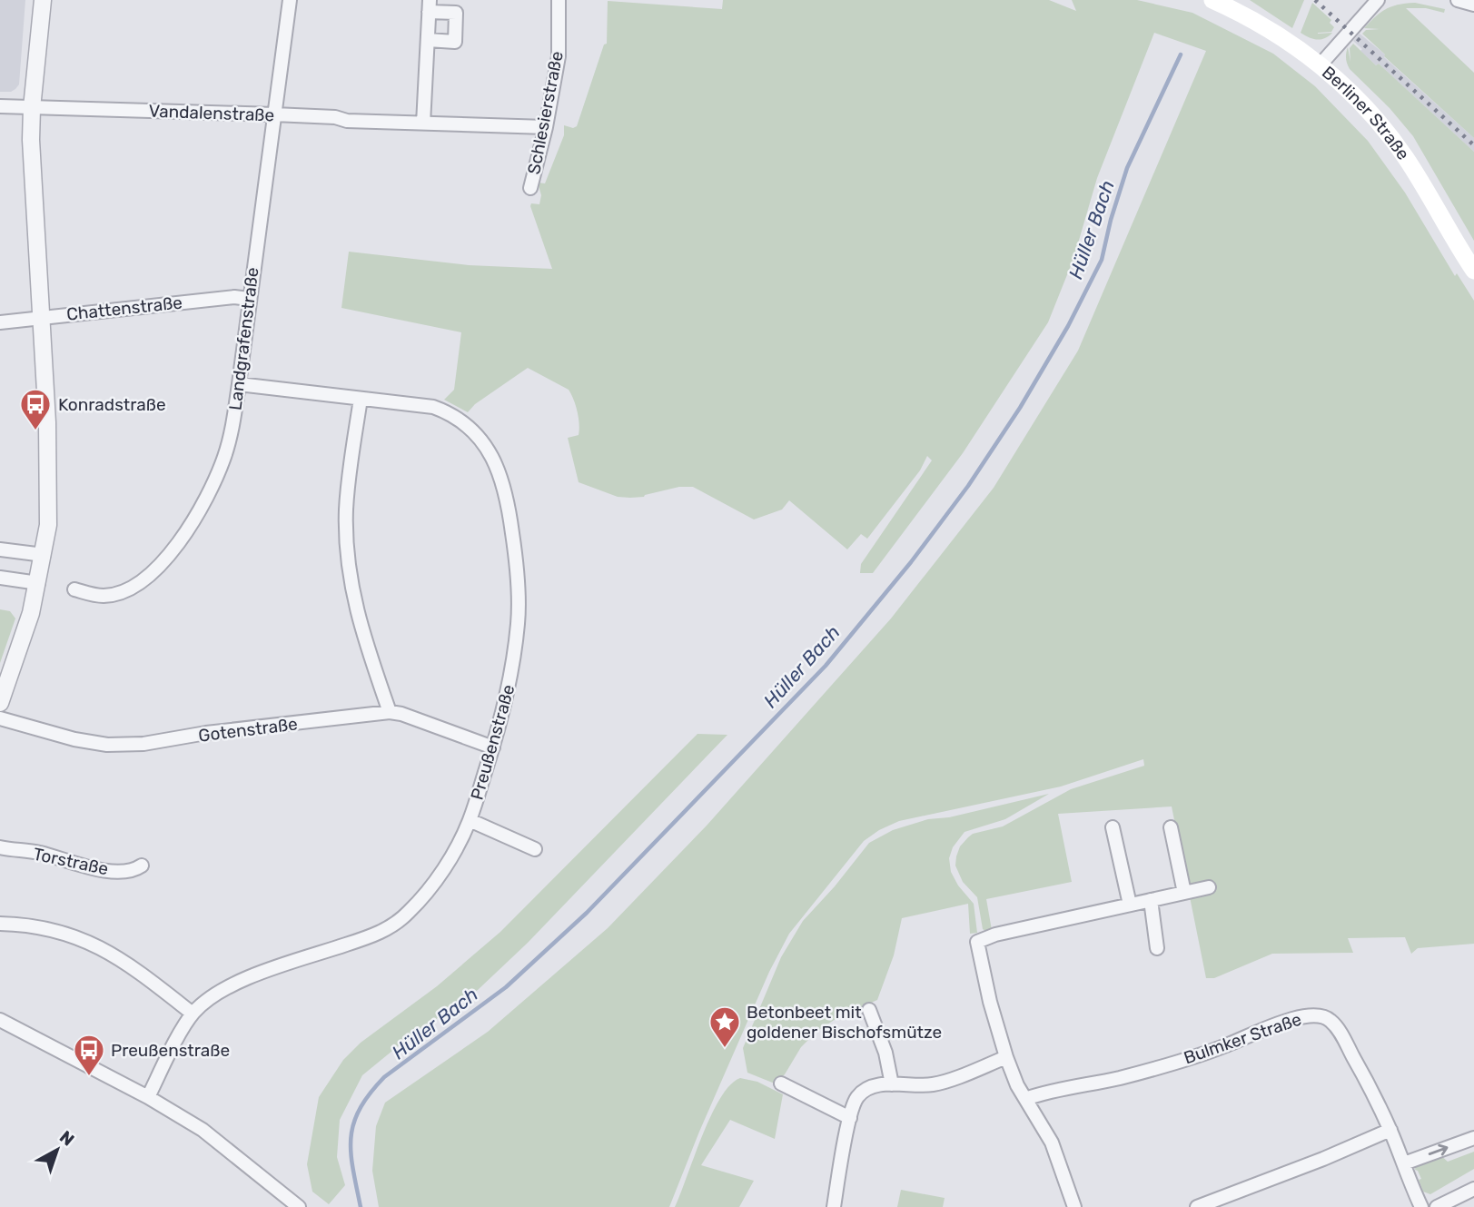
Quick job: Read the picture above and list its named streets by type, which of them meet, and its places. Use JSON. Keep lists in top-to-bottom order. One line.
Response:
{"streets":{"main road":["Berliner Straße"],"street":["Vandalenstraße","Schlesierstraße","Chattenstraße","Landgrafenstraße","Gotenstraße","Preußenstraße","Torstraße","Bulmker Straße"]},"crossings":[["Vandalenstraße","Schlesierstraße"],["Vandalenstraße","Landgrafenstraße"],["Chattenstraße","Landgrafenstraße"],["Landgrafenstraße","Preußenstraße"],["Gotenstraße","Preußenstraße"]],"water":["Hüller Bach"],"places":{"bus stop":["Konradstraße","Preußenstraße"],"place":["Betonbeet mit goldener Bischofsmütze"]},"north":"top right"}
